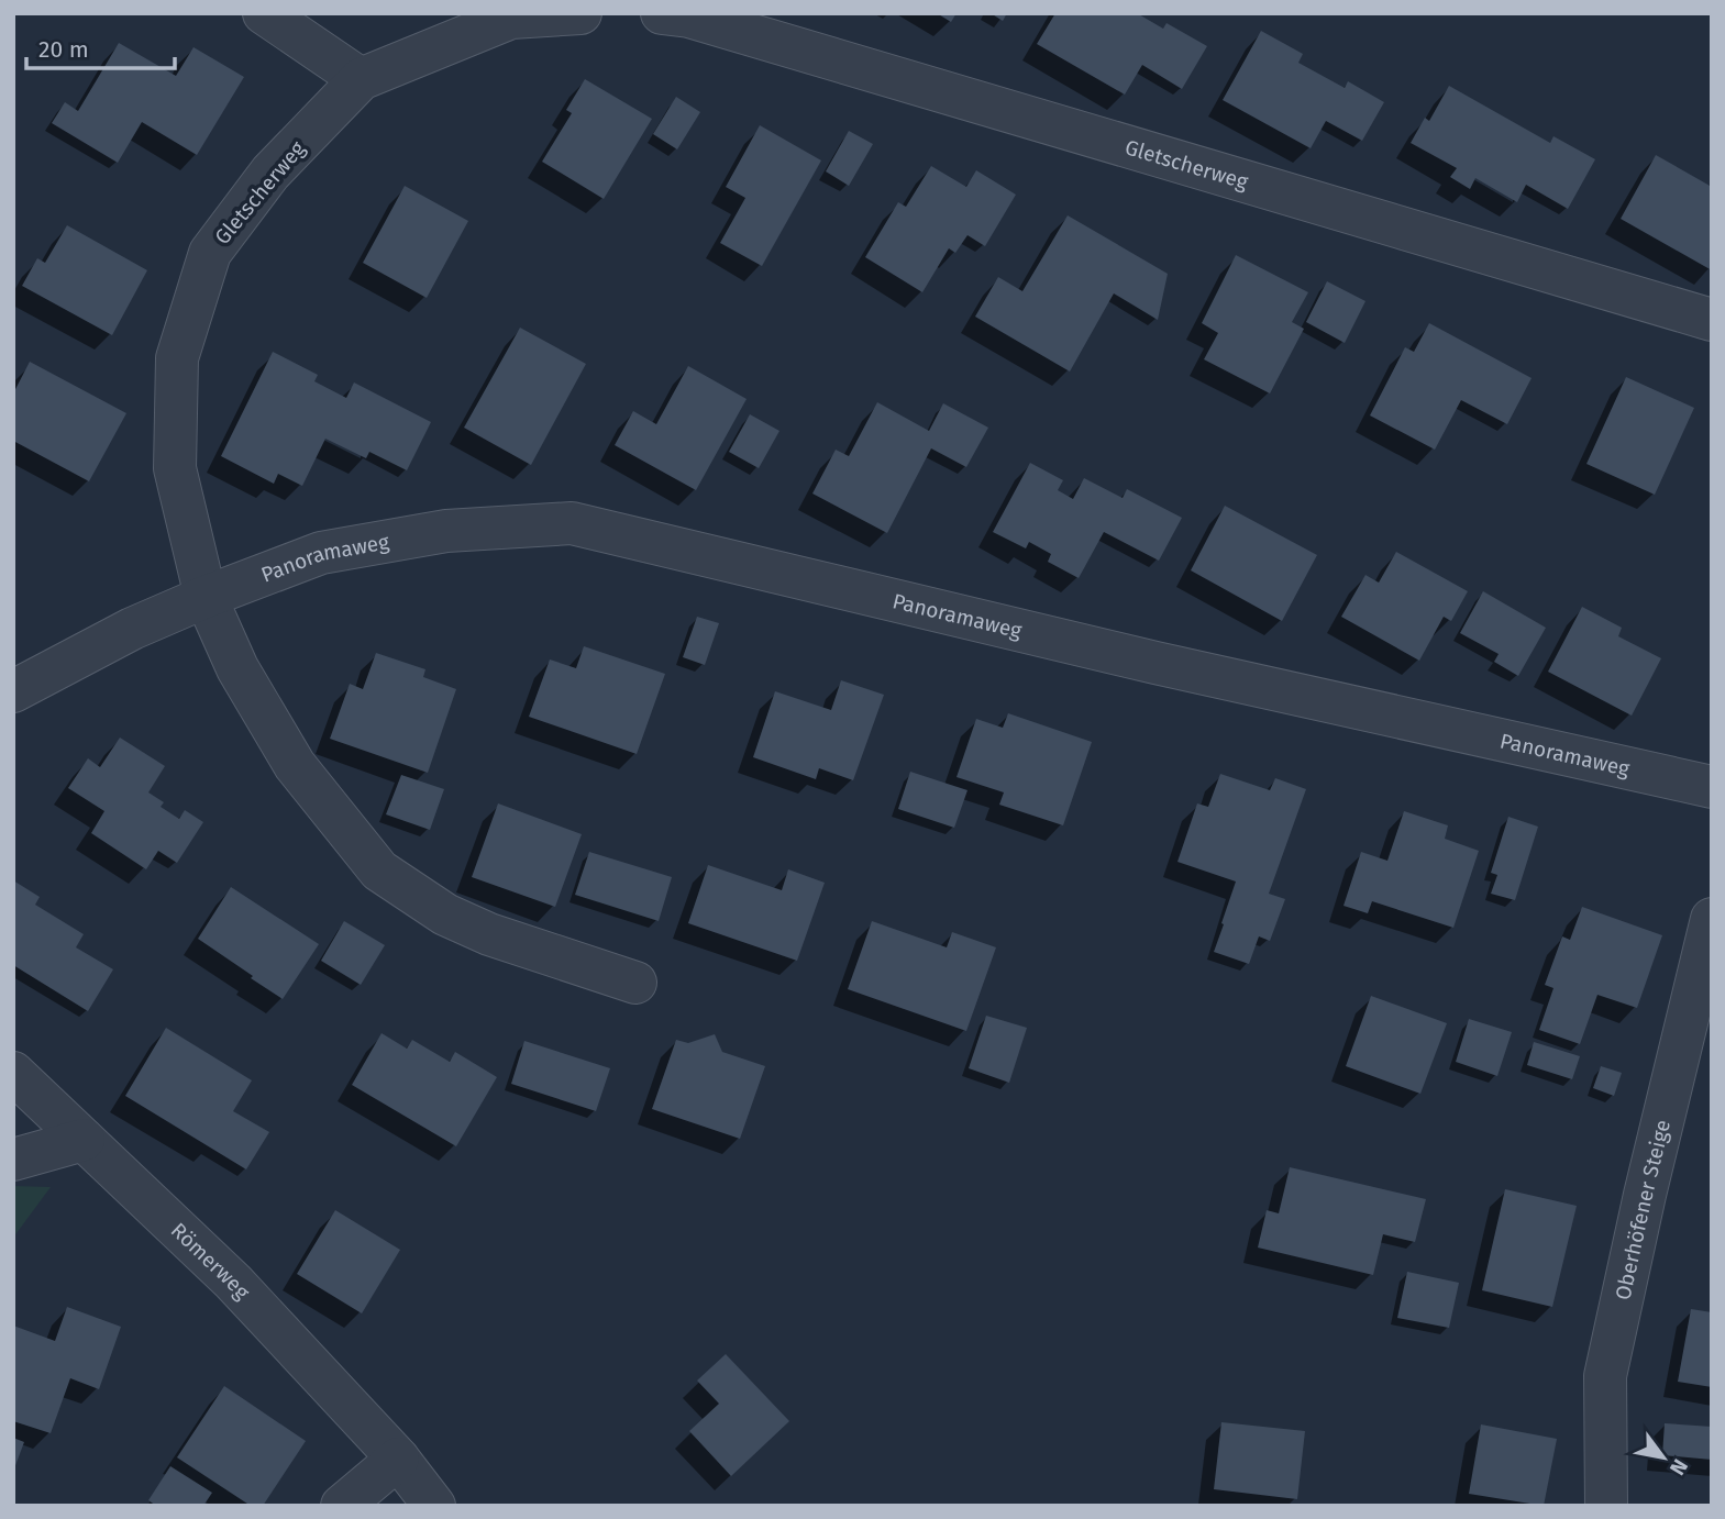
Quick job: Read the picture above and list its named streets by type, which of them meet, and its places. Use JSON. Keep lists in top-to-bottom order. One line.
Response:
{"streets":{"street":["Gletscherweg","Panoramaweg","Oberhöfener Steige","Römerweg"]},"crossings":[["Gletscherweg","Panoramaweg"]],"scale_bar":"20 m","north":"bottom right"}
